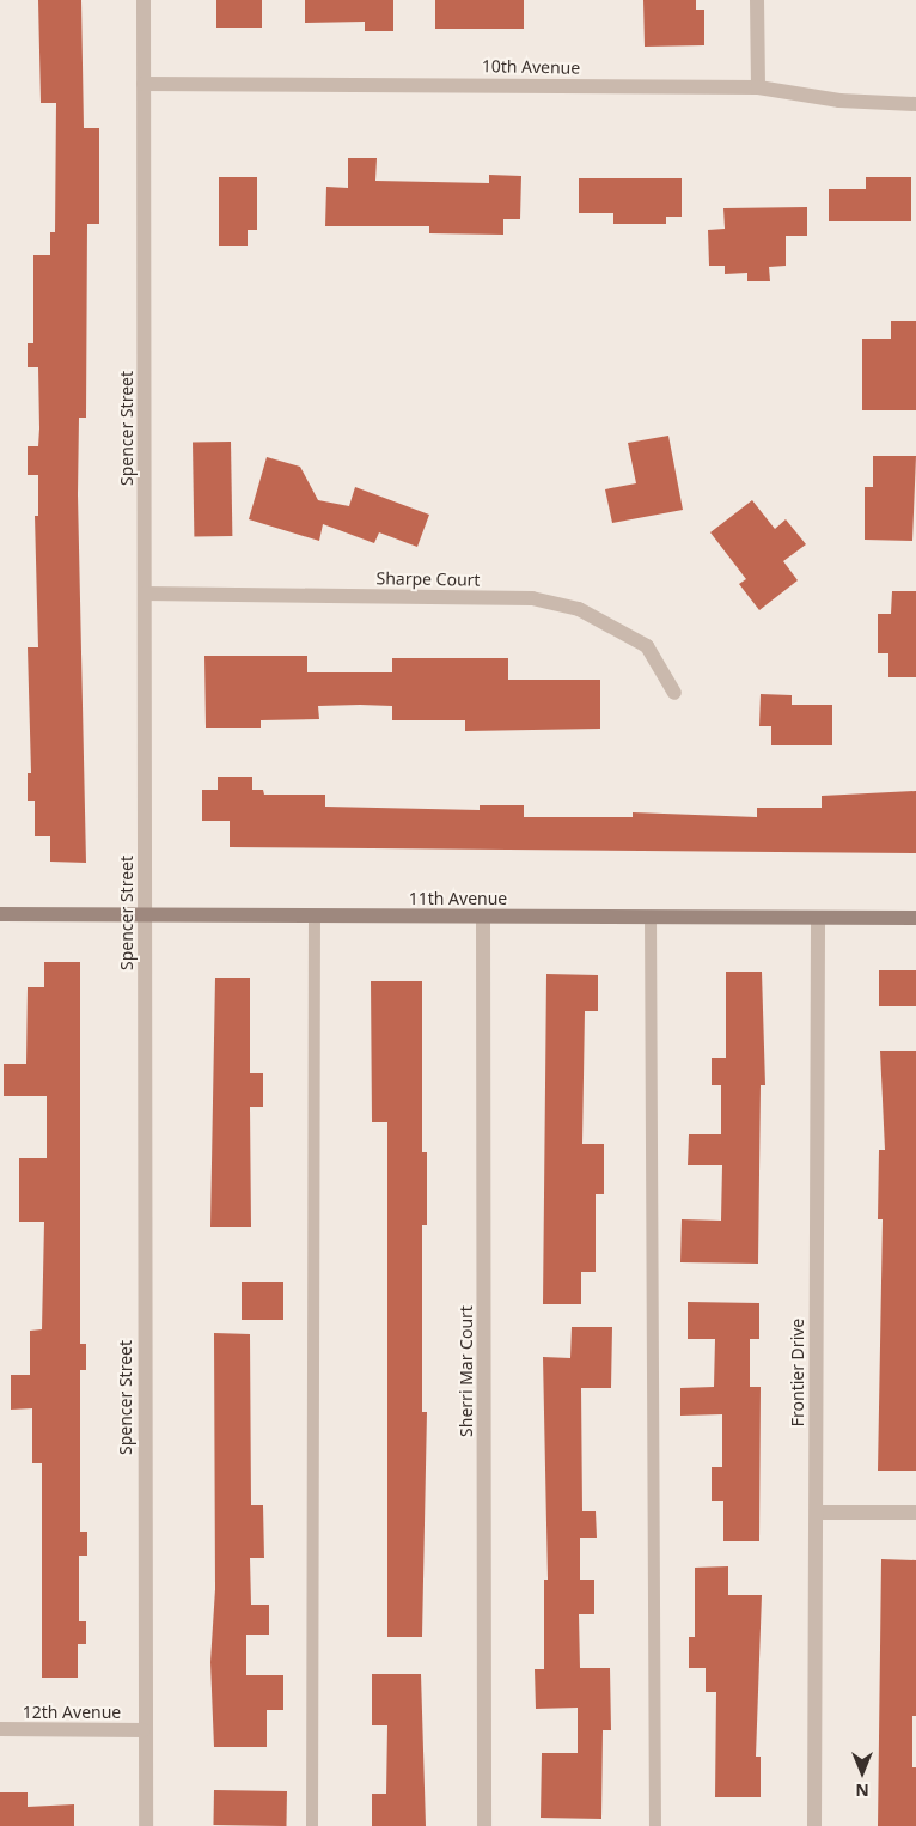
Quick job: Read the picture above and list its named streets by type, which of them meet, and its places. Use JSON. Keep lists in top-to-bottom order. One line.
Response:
{"streets":{"street":["10th Avenue","Spencer Street","Sharpe Court","11th Avenue","Sherri Mar Court","Frontier Drive","12th Avenue"]},"crossings":[["10th Avenue","Spencer Street"],["Spencer Street","Sharpe Court"],["Spencer Street","11th Avenue"],["Spencer Street","12th Avenue"],["11th Avenue","Sherri Mar Court"],["11th Avenue","Frontier Drive"]],"north":"bottom"}
